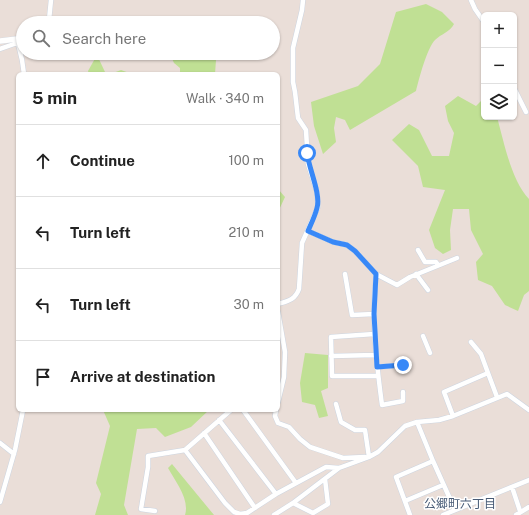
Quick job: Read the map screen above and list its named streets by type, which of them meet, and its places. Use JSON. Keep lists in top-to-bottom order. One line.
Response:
{"districts":["公郷町六丁目"],"page":{"map_buttons":["+","−"],"search":"Search here","heading":["5 min","Walk · 340 m"],"list":[["Continue","100 m"],["Turn left","210 m"],["Turn left","30 m"],"Arrive at destination"]}}
